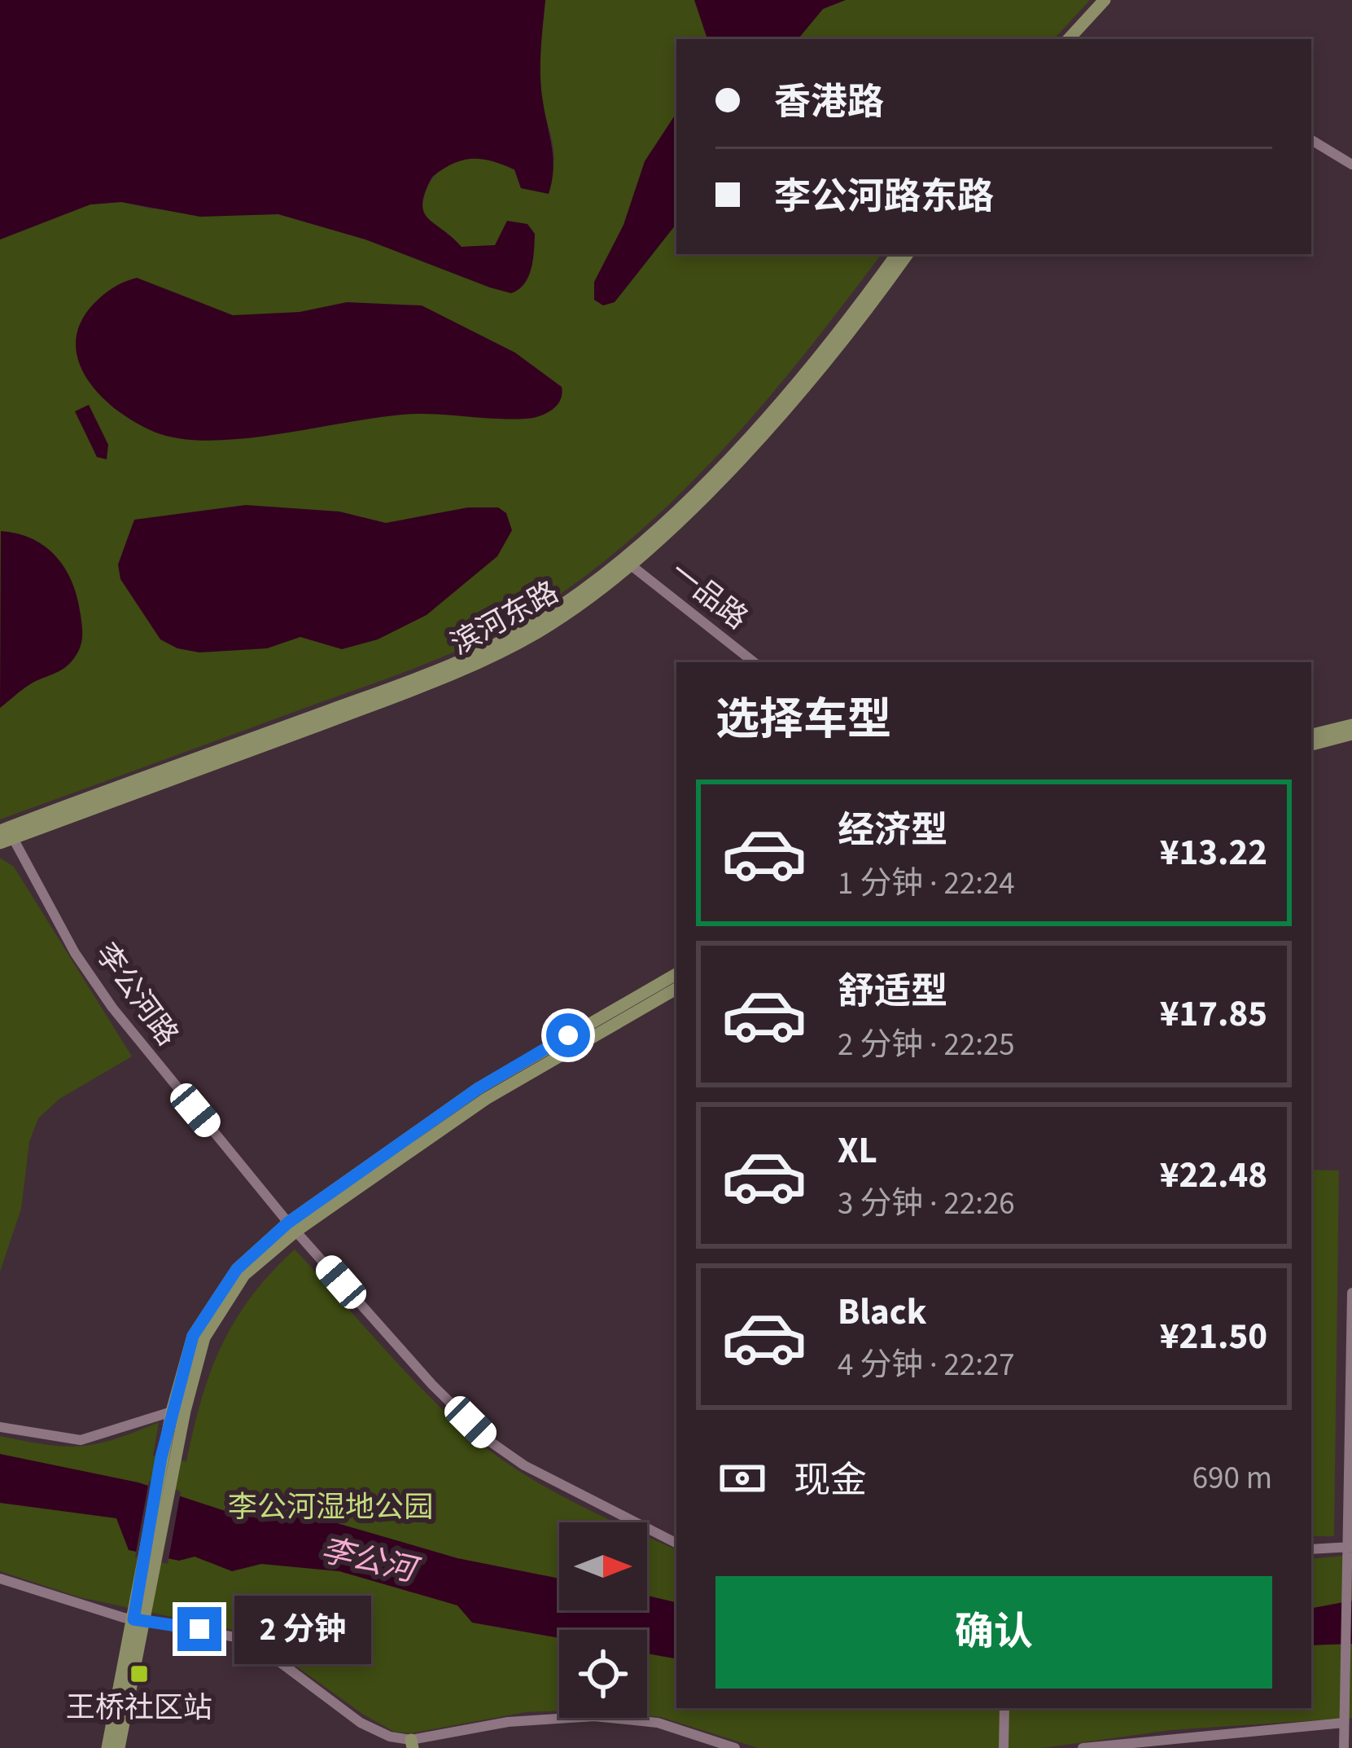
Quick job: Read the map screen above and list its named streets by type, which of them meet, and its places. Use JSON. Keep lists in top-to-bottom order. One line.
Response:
{"streets":{"main road":["滨河东路"],"street":["一品路","李公河路"]},"crossings":[["一品路","滨河东路"],["滨河东路","李公河路"]],"water":["李公河"],"parks":["李公河湿地公园"],"places":{"transit":["王桥社区站"]},"north":"right","page":{"banner":["香港路","李公河路东路"],"heading":"选择车型","list":[{"name":"经济型","note":"1 分钟 · 22:24","value":"¥13.22"},{"name":"舒适型","note":"2 分钟 · 22:25","value":"¥17.85"},{"name":"XL","note":"3 分钟 · 22:26","value":"¥22.48"},{"name":"Black","note":"4 分钟 · 22:27","value":"¥21.50"}],"pay":["现金","690 m"],"buttons":"确认","bubble":"2 分钟"}}
